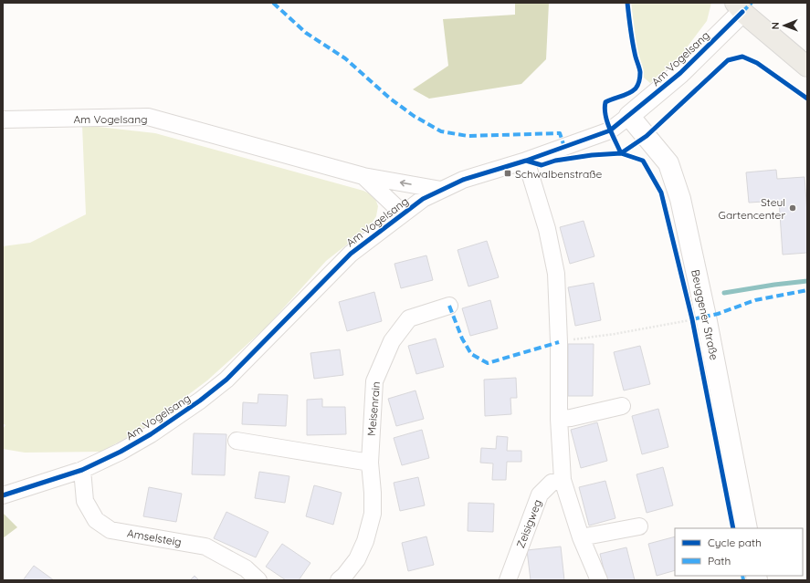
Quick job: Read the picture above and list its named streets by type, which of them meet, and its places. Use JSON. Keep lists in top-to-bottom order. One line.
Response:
{"streets":{"street":["Am Vogelsang","Beuggener Straße","Meisenrain","Zeisigweg","Amselsteig"]},"crossings":[["Am Vogelsang","Beuggener Straße"],["Am Vogelsang","Amselsteig"]],"places":{"transit":["Schwalbenstraße"],"other":["Steul Gartencenter"]},"legend":["Cycle path","Path"],"north":"left"}
